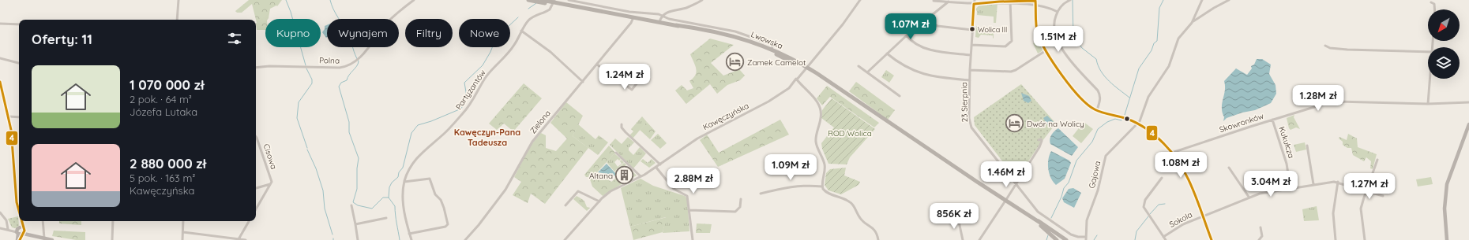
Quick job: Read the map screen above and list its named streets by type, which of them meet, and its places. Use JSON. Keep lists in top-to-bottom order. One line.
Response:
{"streets":{"main road":["Lwowska"],"street":["Polna","Partyzantów","23 Sierpnia","Kawęczyńska","Zielona","Skowronków","Kukułcza","Cisowa","Gajowa","Sokola"]},"crossings":[["Lwowska","Partyzantów"],["Lwowska","Kawęczyńska"],["Lwowska","Zielona"],["23 Sierpnia","Gajowa"],["Skowronków","Kukułcza"],["Kukułcza","Sokola"]],"districts":["Kawęczyn-Pana Tadeusza"],"parks":["ROD Wolica"],"places":{"other":["Wolica III"],"hotel":["Zamek Camelot","Dwór na Wolicy"],"building":["Altana"]},"lines":["transit line 4"],"north":"bottom left","page":{"price":["1.07M zł","1.51M zł","1.24M zł","1.28M zł","1.08M zł","1.09M zł","1.46M zł","2.88M zł","3.04M zł","1.27M zł","856K zł"],"chip":["Kupno","Wynajem","Filtry","Nowe"],"heading":"Oferty: 11","list":[{"name":"1 070 000 zł","note":"2 pok. · 64 m² · Józefa Lutaka"},{"name":"2 880 000 zł","note":"5 pok. · 163 m² · Kawęczyńska"}]}}
